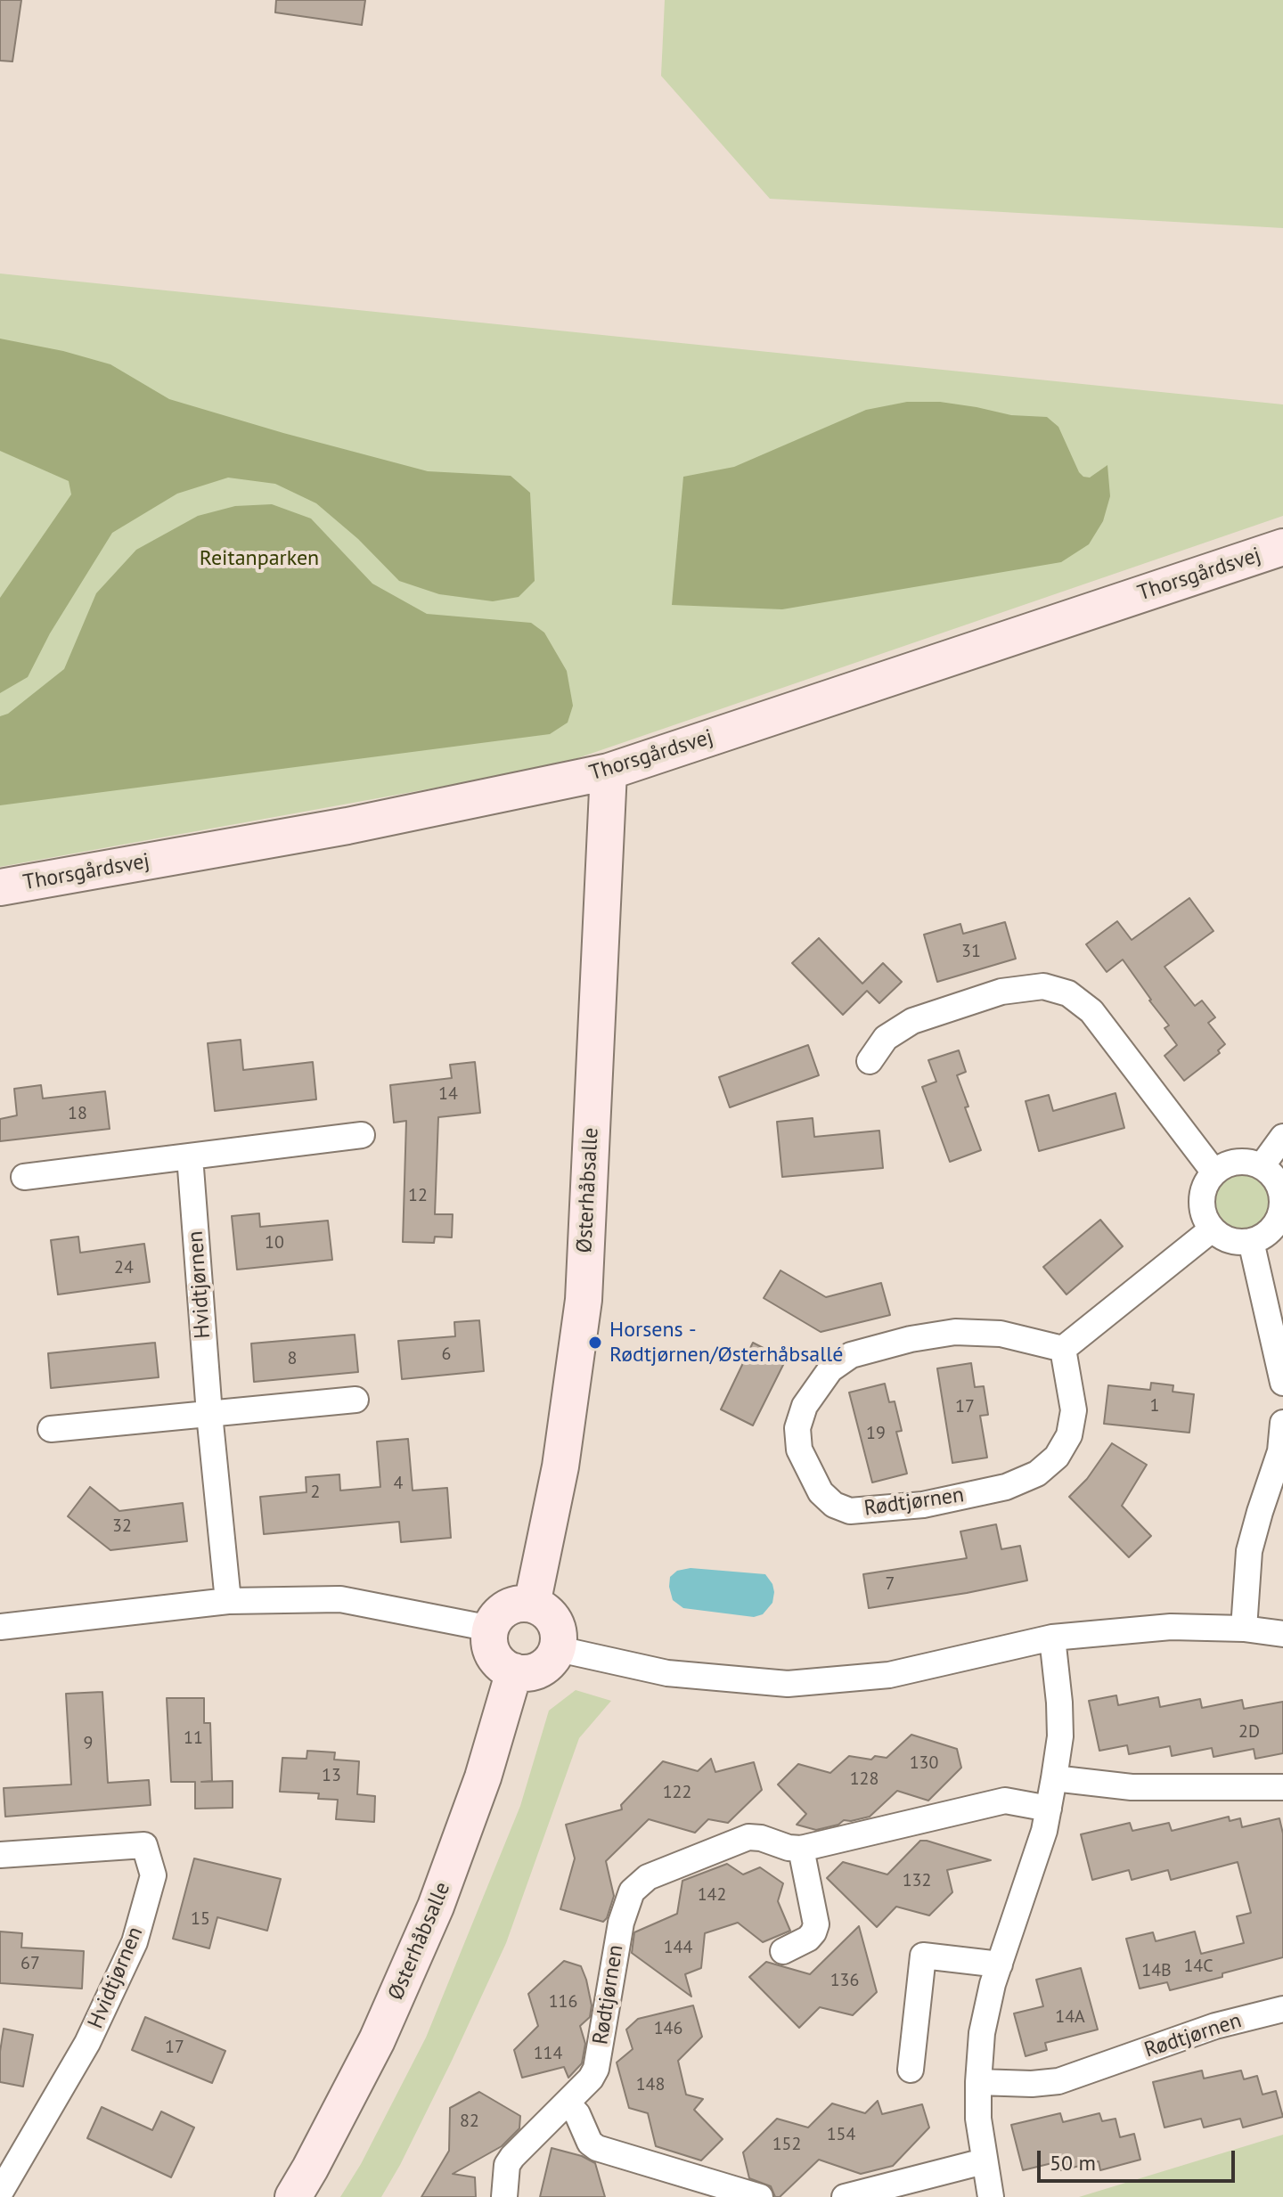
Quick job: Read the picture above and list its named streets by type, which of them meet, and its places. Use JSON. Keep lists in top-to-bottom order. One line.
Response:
{"streets":{"street":["Thorsgårdsvej","Østerhåbsalle","Hvidtjørnen","Rødtjørnen"]},"crossings":[["Thorsgårdsvej","Østerhåbsalle"]],"parks":["Reitanparken"],"places":["Horsens - Rødtjørnen/Østerhåbsallé"],"house_numbers":["31","14","18","12","10","24","6","8","1","17","19","4","2","32","7","2D","11","9","130","13","128","122","132","142","15","144","67","14C","14B","136","116","14A","146","17","114","148","82","154","152"],"scale_bar":"50 m"}
